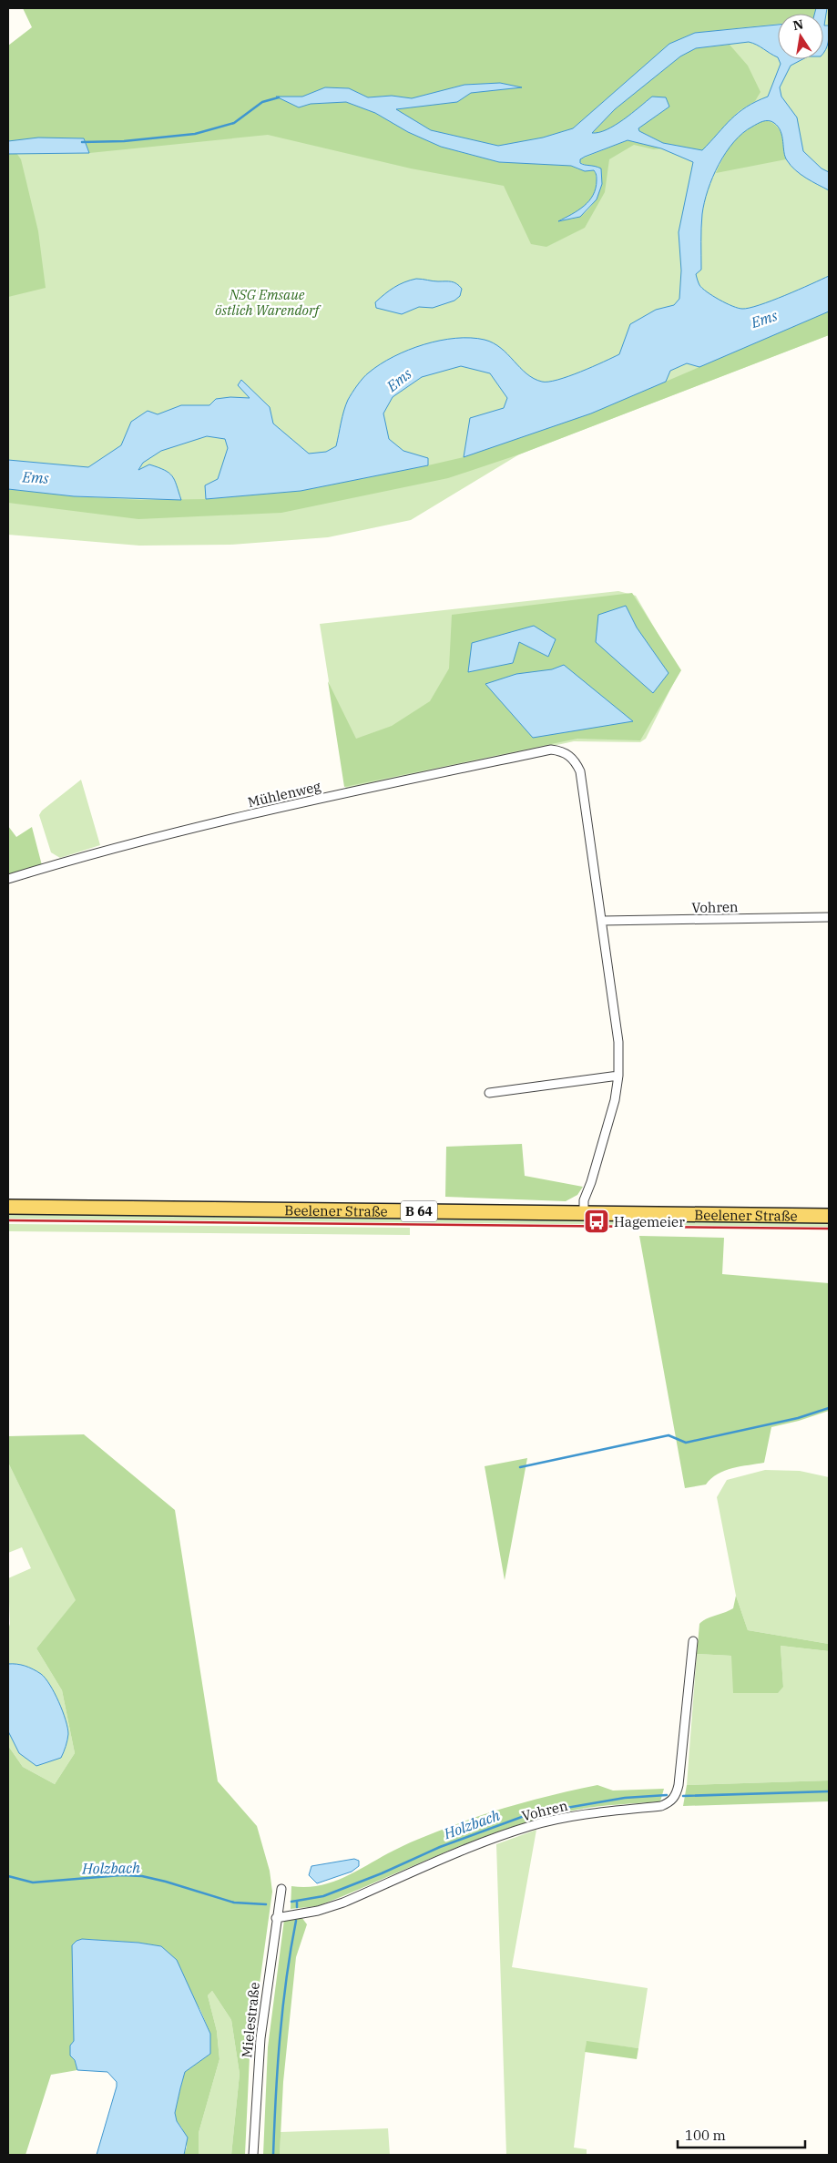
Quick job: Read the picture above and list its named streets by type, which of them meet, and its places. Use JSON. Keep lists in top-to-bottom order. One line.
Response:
{"streets":{"main road":["Beelener Straße","B 64"],"street":["Mühlenweg","Vohren","Mielestraße"]},"crossings":[["Mühlenweg","Vohren"],["Vohren","Mielestraße"]],"water":["Ems","Holzbach"],"parks":["NSG Emsaue östlich Warendorf"],"places":{"bus stop":["Hagemeier"]},"scale_bar":"100 m","north":"top"}
